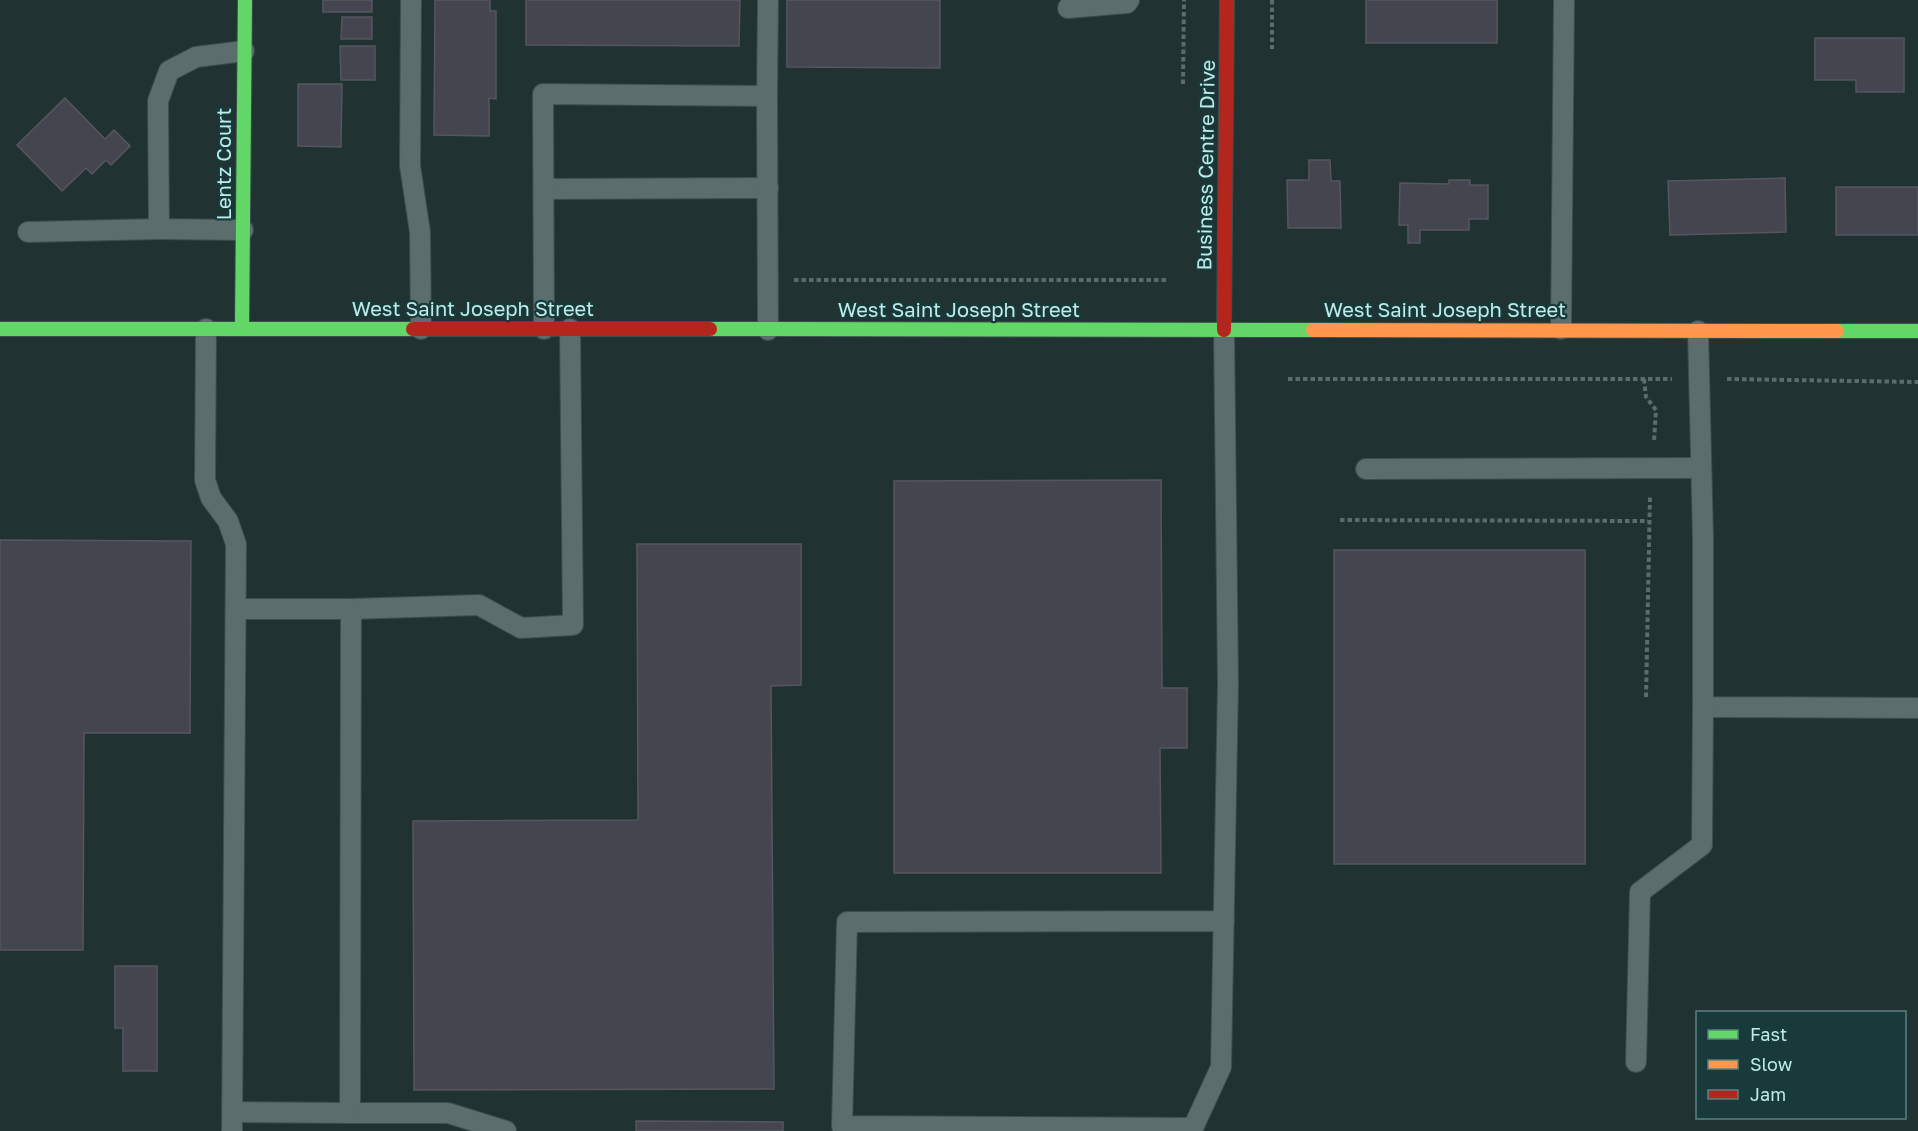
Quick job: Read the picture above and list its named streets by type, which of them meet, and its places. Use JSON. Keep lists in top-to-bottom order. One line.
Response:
{"streets":{"street":["Lentz Court","Business Centre Drive","West Saint Joseph Street"]},"crossings":[["Lentz Court","West Saint Joseph Street"],["Business Centre Drive","West Saint Joseph Street"]],"legend":["Fast","Slow","Jam"]}
